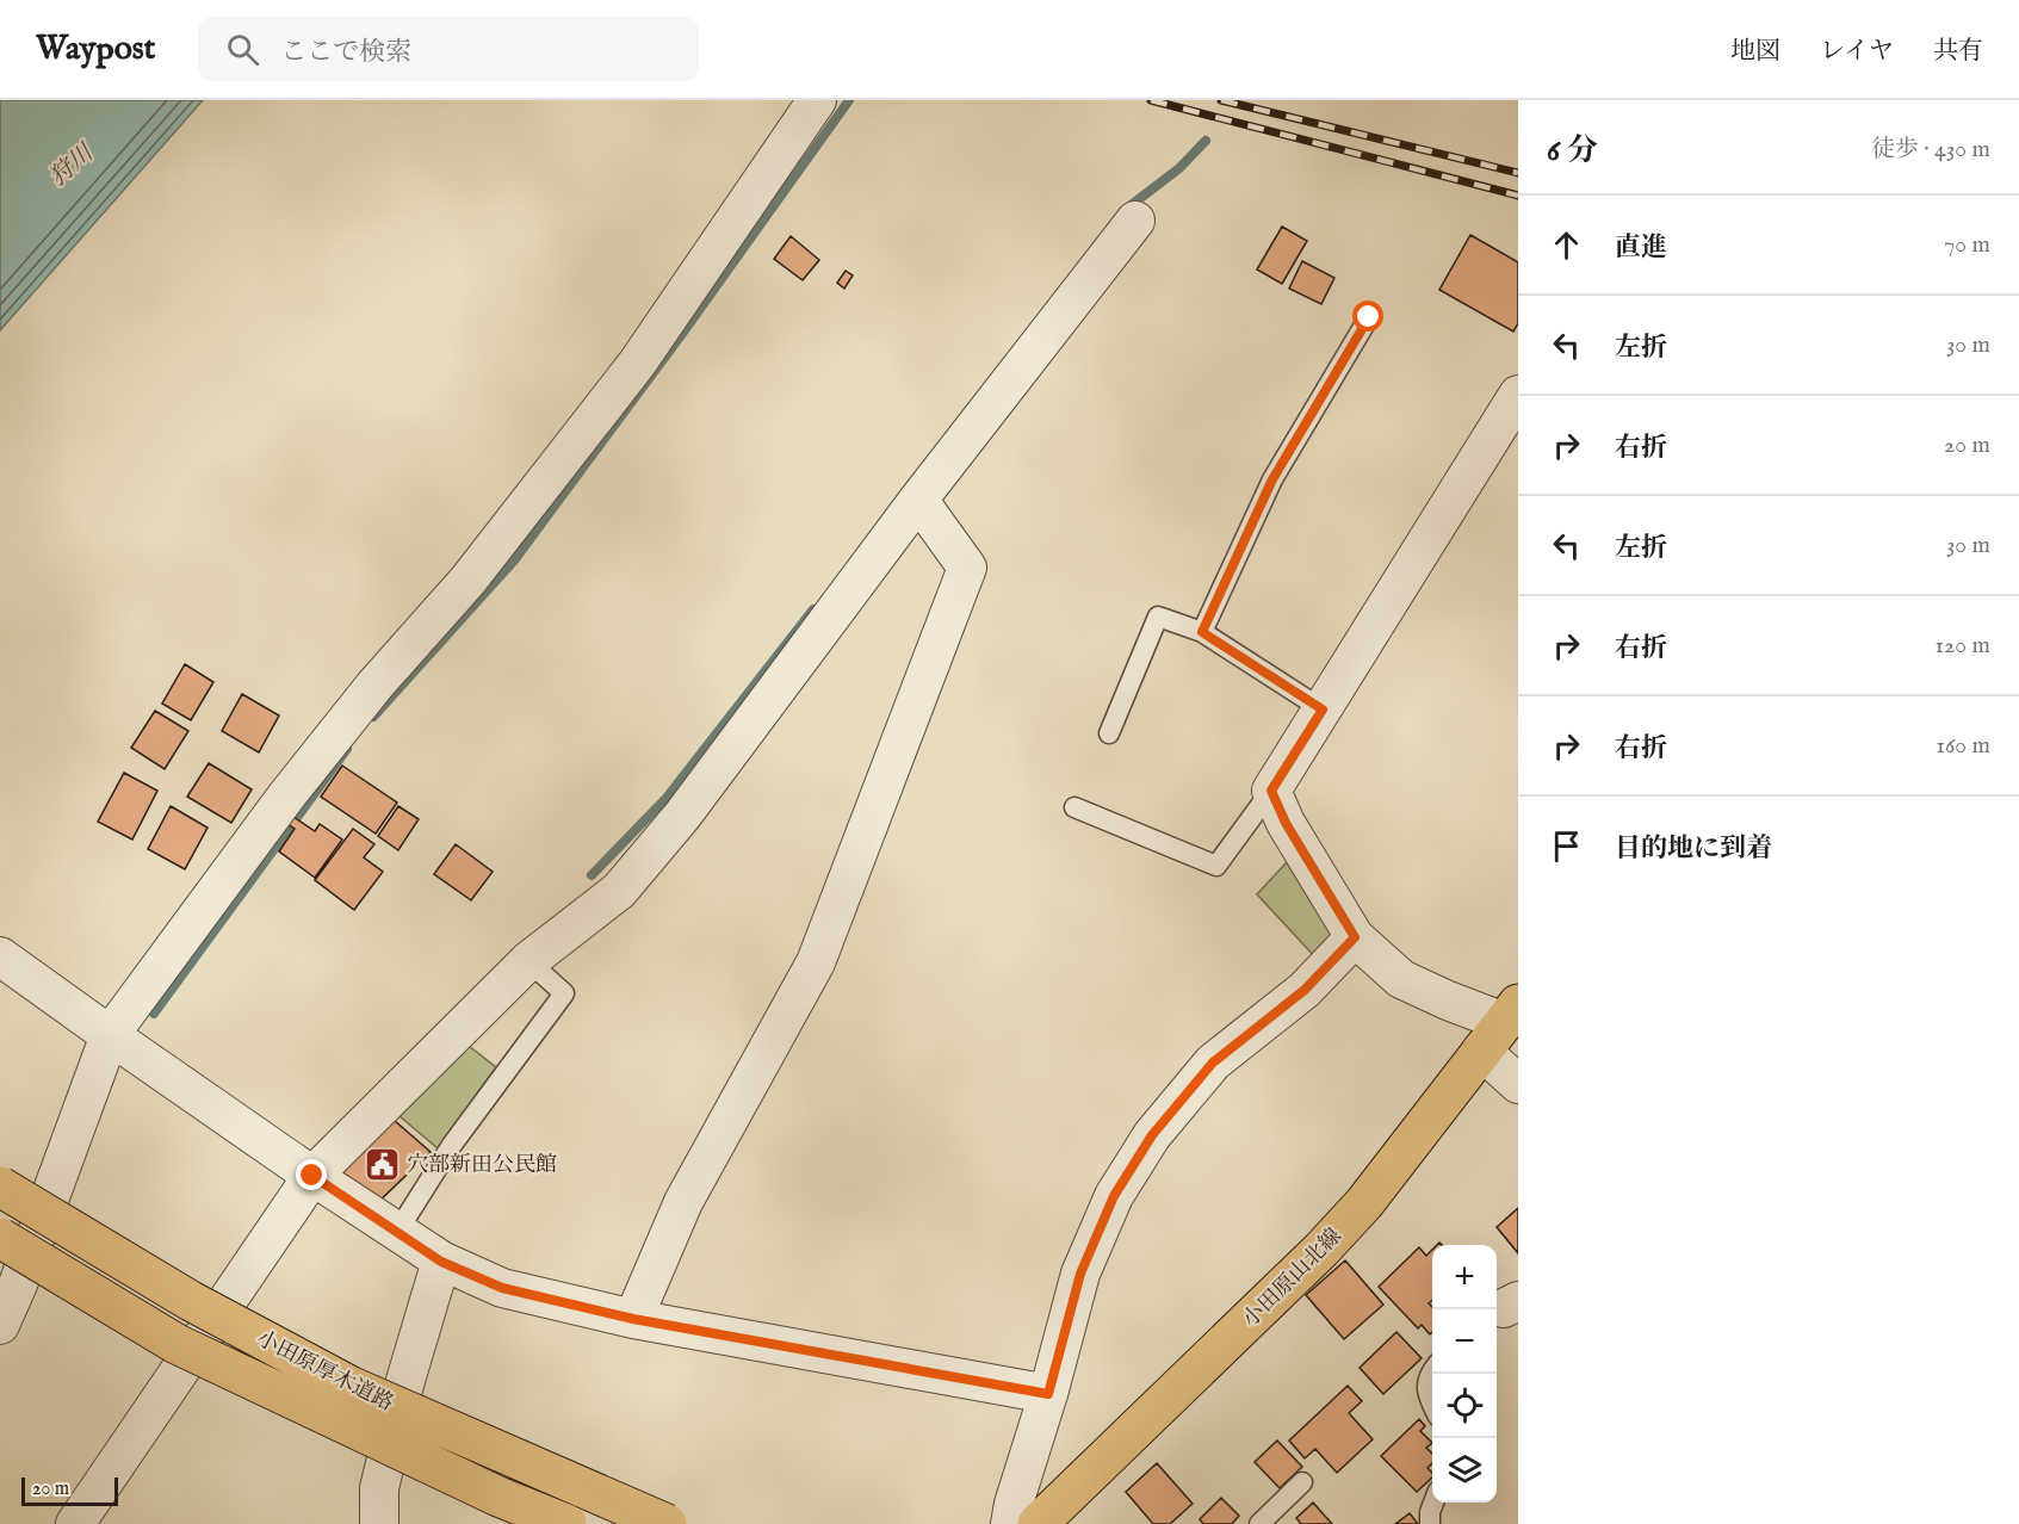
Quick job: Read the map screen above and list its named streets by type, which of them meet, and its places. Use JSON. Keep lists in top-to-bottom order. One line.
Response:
{"streets":{"main road":["小田原山北線","小田原厚木道路"]},"water":["狩川"],"places":{"public building":["穴部新田公民館"]},"scale_bar":"20 m","page":{"header":"Waypost","search":"ここで検索","nav":["地図","レイヤ","共有"],"heading":["6 分","徒歩 · 430 m"],"list":[["直進","70 m"],["左折","30 m"],["右折","20 m"],["左折","30 m"],["右折","120 m"],["右折","160 m"],"目的地に到着"],"map_buttons":["+","−"],"scale":"20 m"}}
